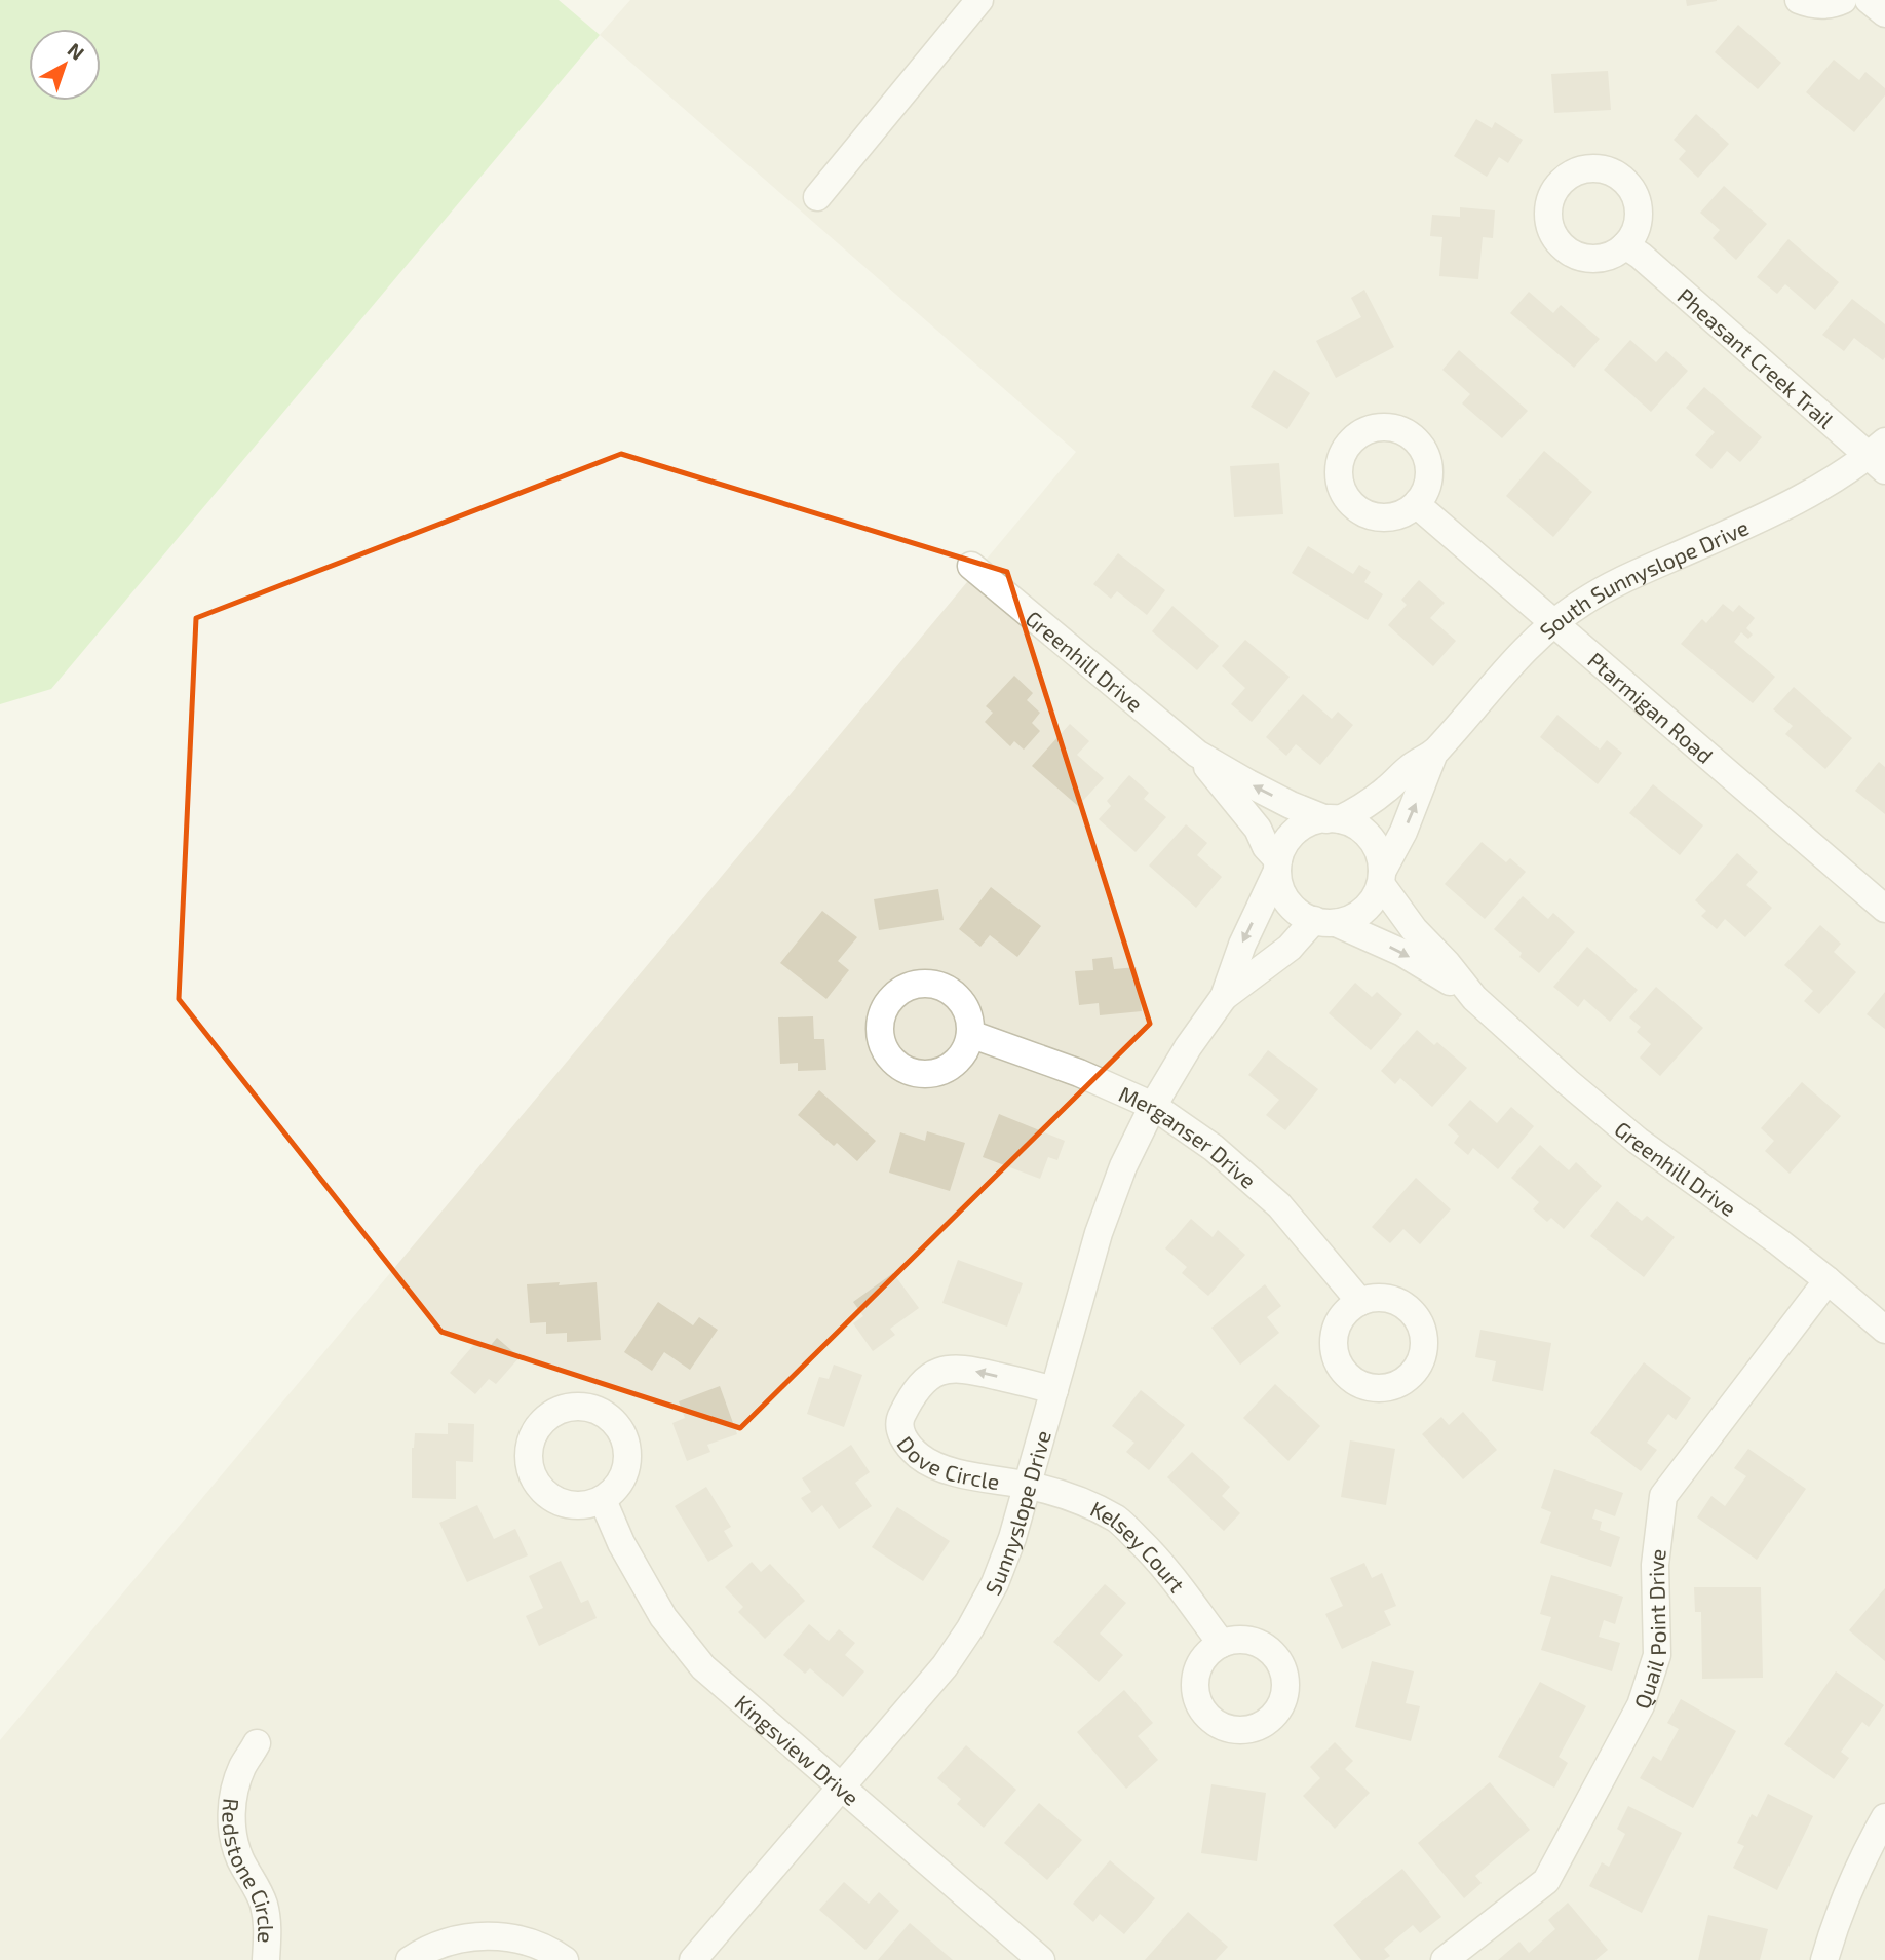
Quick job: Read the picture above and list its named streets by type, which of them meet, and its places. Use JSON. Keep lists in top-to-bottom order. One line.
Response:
{"streets":{"street":["Pheasant Creek Trail","South Sunnyslope Drive","Greenhill Drive","Ptarmigan Road","Merganser Drive","Dove Circle","Sunnyslope Drive","Kelsey Court","Quail Point Drive","Kingsview Drive","Redstone Circle"]},"crossings":[["Pheasant Creek Trail","South Sunnyslope Drive"],["South Sunnyslope Drive","Greenhill Drive"],["South Sunnyslope Drive","Ptarmigan Road"],["South Sunnyslope Drive","Sunnyslope Drive"],["Greenhill Drive","Sunnyslope Drive"],["Greenhill Drive","Quail Point Drive"],["Merganser Drive","Sunnyslope Drive"],["Dove Circle","Sunnyslope Drive"],["Dove Circle","Kelsey Court"],["Sunnyslope Drive","Kelsey Court"],["Sunnyslope Drive","Kingsview Drive"]],"north":"top right"}
